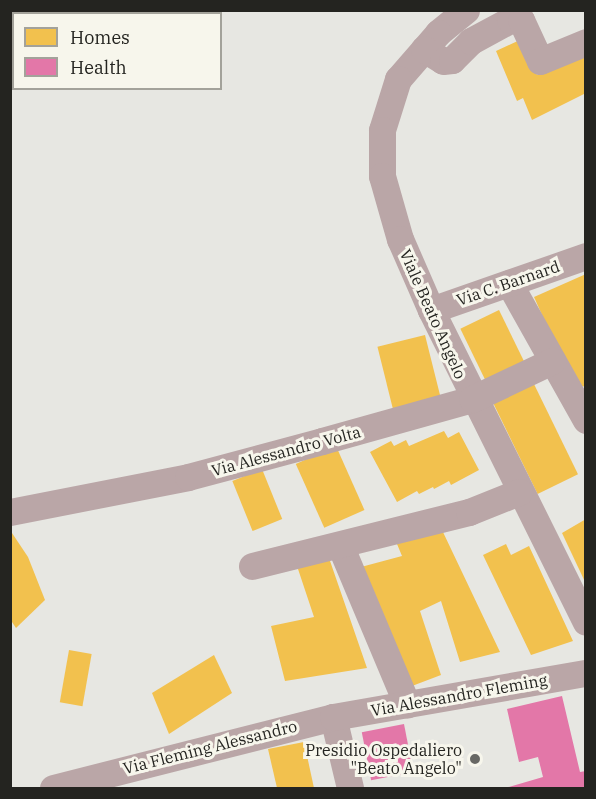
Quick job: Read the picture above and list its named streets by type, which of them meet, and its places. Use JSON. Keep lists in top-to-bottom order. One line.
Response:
{"streets":{"street":["Via C. Barnard","Viale Beato Angelo","Via Alessandro Volta","Via Alessandro Fleming","Via Fleming Alessandro"]},"crossings":[["Via C. Barnard","Viale Beato Angelo"],["Viale Beato Angelo","Via Alessandro Volta"],["Via Alessandro Fleming","Via Fleming Alessandro"]],"places":["Presidio Ospedaliero \"Beato Angelo\""],"legend":["Homes","Health"]}
